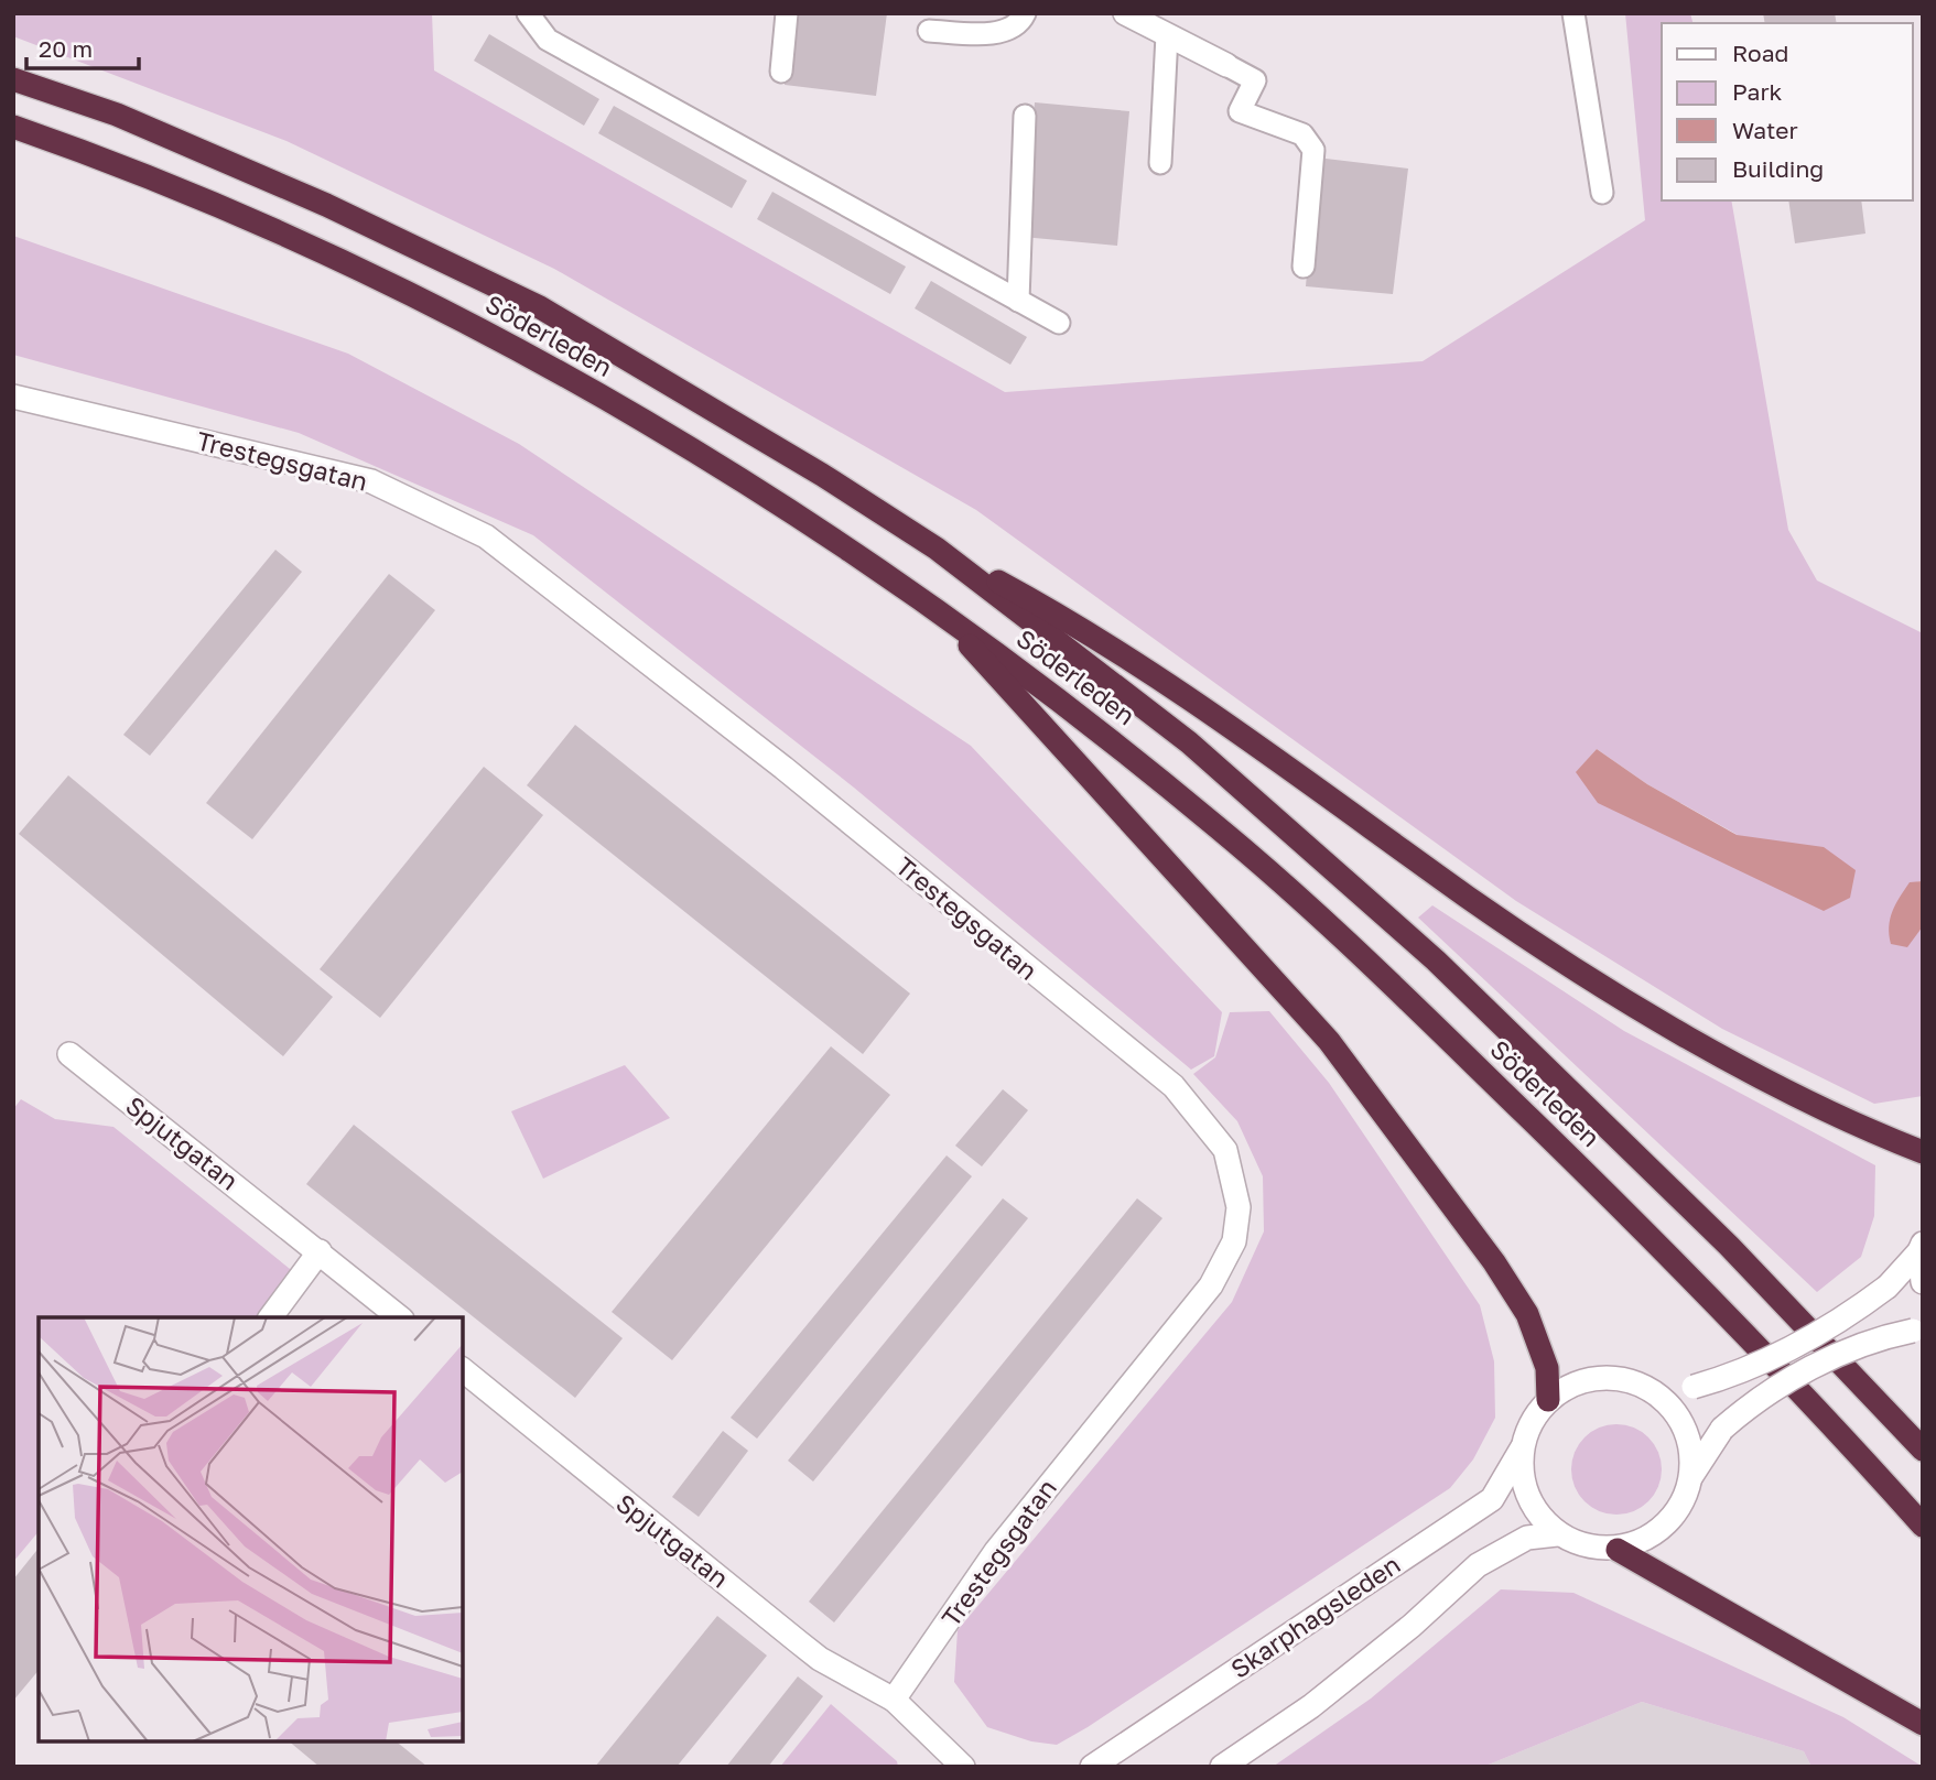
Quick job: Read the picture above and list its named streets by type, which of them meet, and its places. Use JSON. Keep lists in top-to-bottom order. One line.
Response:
{"streets":{"highway":["Söderleden"],"street":["Trestegsgatan","Spjutgatan","Skarphagsleden"]},"crossings":[["Trestegsgatan","Spjutgatan"]],"legend":["Road","Park","Water","Building"],"scale_bar":"20 m"}
